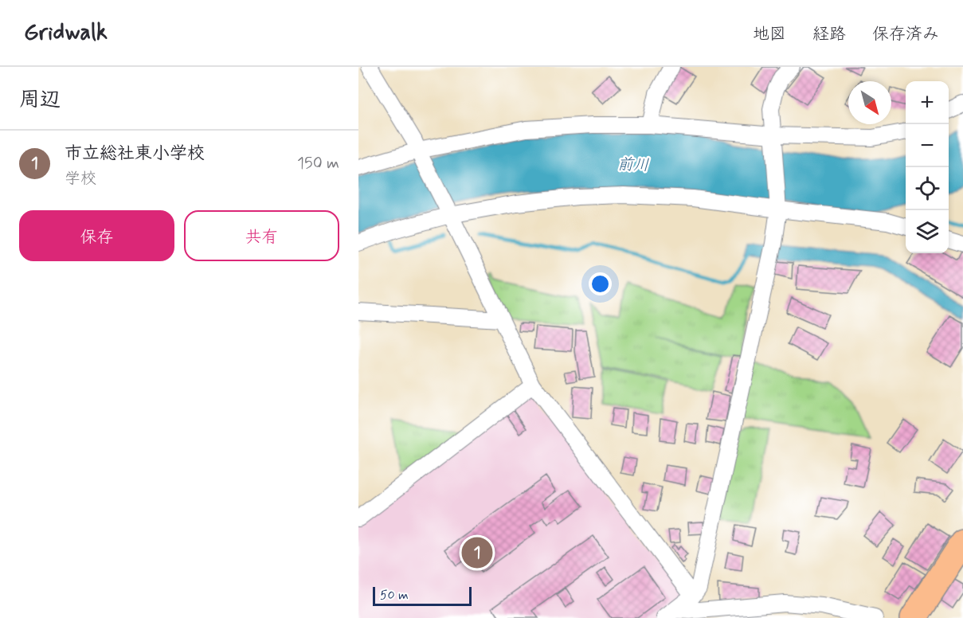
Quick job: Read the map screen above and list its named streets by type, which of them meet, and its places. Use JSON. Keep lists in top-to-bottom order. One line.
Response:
{"water":["前川"],"scale_bar":"50 m","north":"bottom right","page":{"header":"Gridwalk","nav":["地図","経路","保存済み"],"heading":"周辺","map_buttons":["+","−"],"list":[{"mark":"1","name":"市立総社東小学校","note":"学校","value":"150 m"}],"buttons":["保存","共有"],"pins":"1","scale":"50 m"}}
